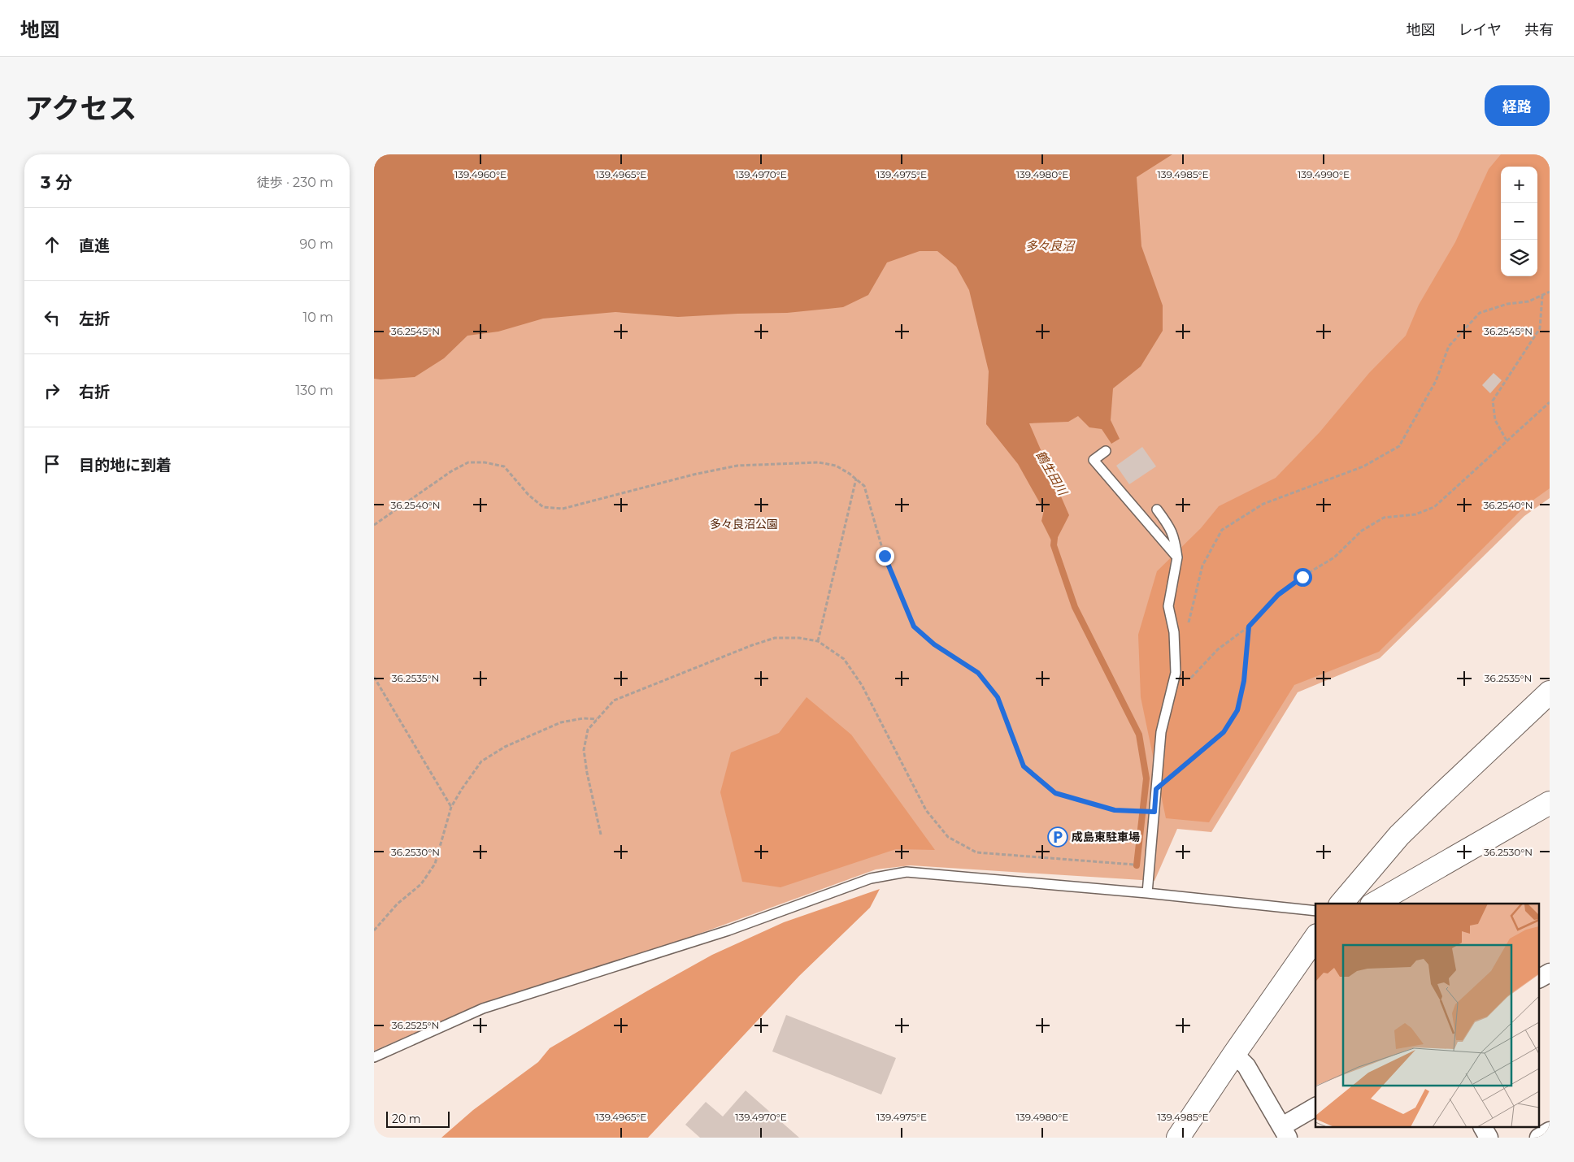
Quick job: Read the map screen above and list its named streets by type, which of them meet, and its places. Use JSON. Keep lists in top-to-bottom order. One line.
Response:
{"water":["多々良沼","鶴生田川"],"parks":["多々良沼公園"],"places":{"parking":["成島東駐車場"]},"scale_bar":"20 m","page":{"header":"地図","nav":["地図","レイヤ","共有"],"title":"アクセス","buttons":"経路","heading":["3 分","徒歩 · 230 m"],"map_buttons":["+","−"],"list":[["直進","90 m"],["左折","10 m"],["右折","130 m"],"目的地に到着"],"scale":"20 m"},"coordinates":["139.4960°E","139.4965°E","139.4970°E","139.4975°E","139.4980°E","139.4985°E","139.4990°E","36.2545°N","36.2540°N","36.2535°N","36.2530°N","36.2525°N"]}
